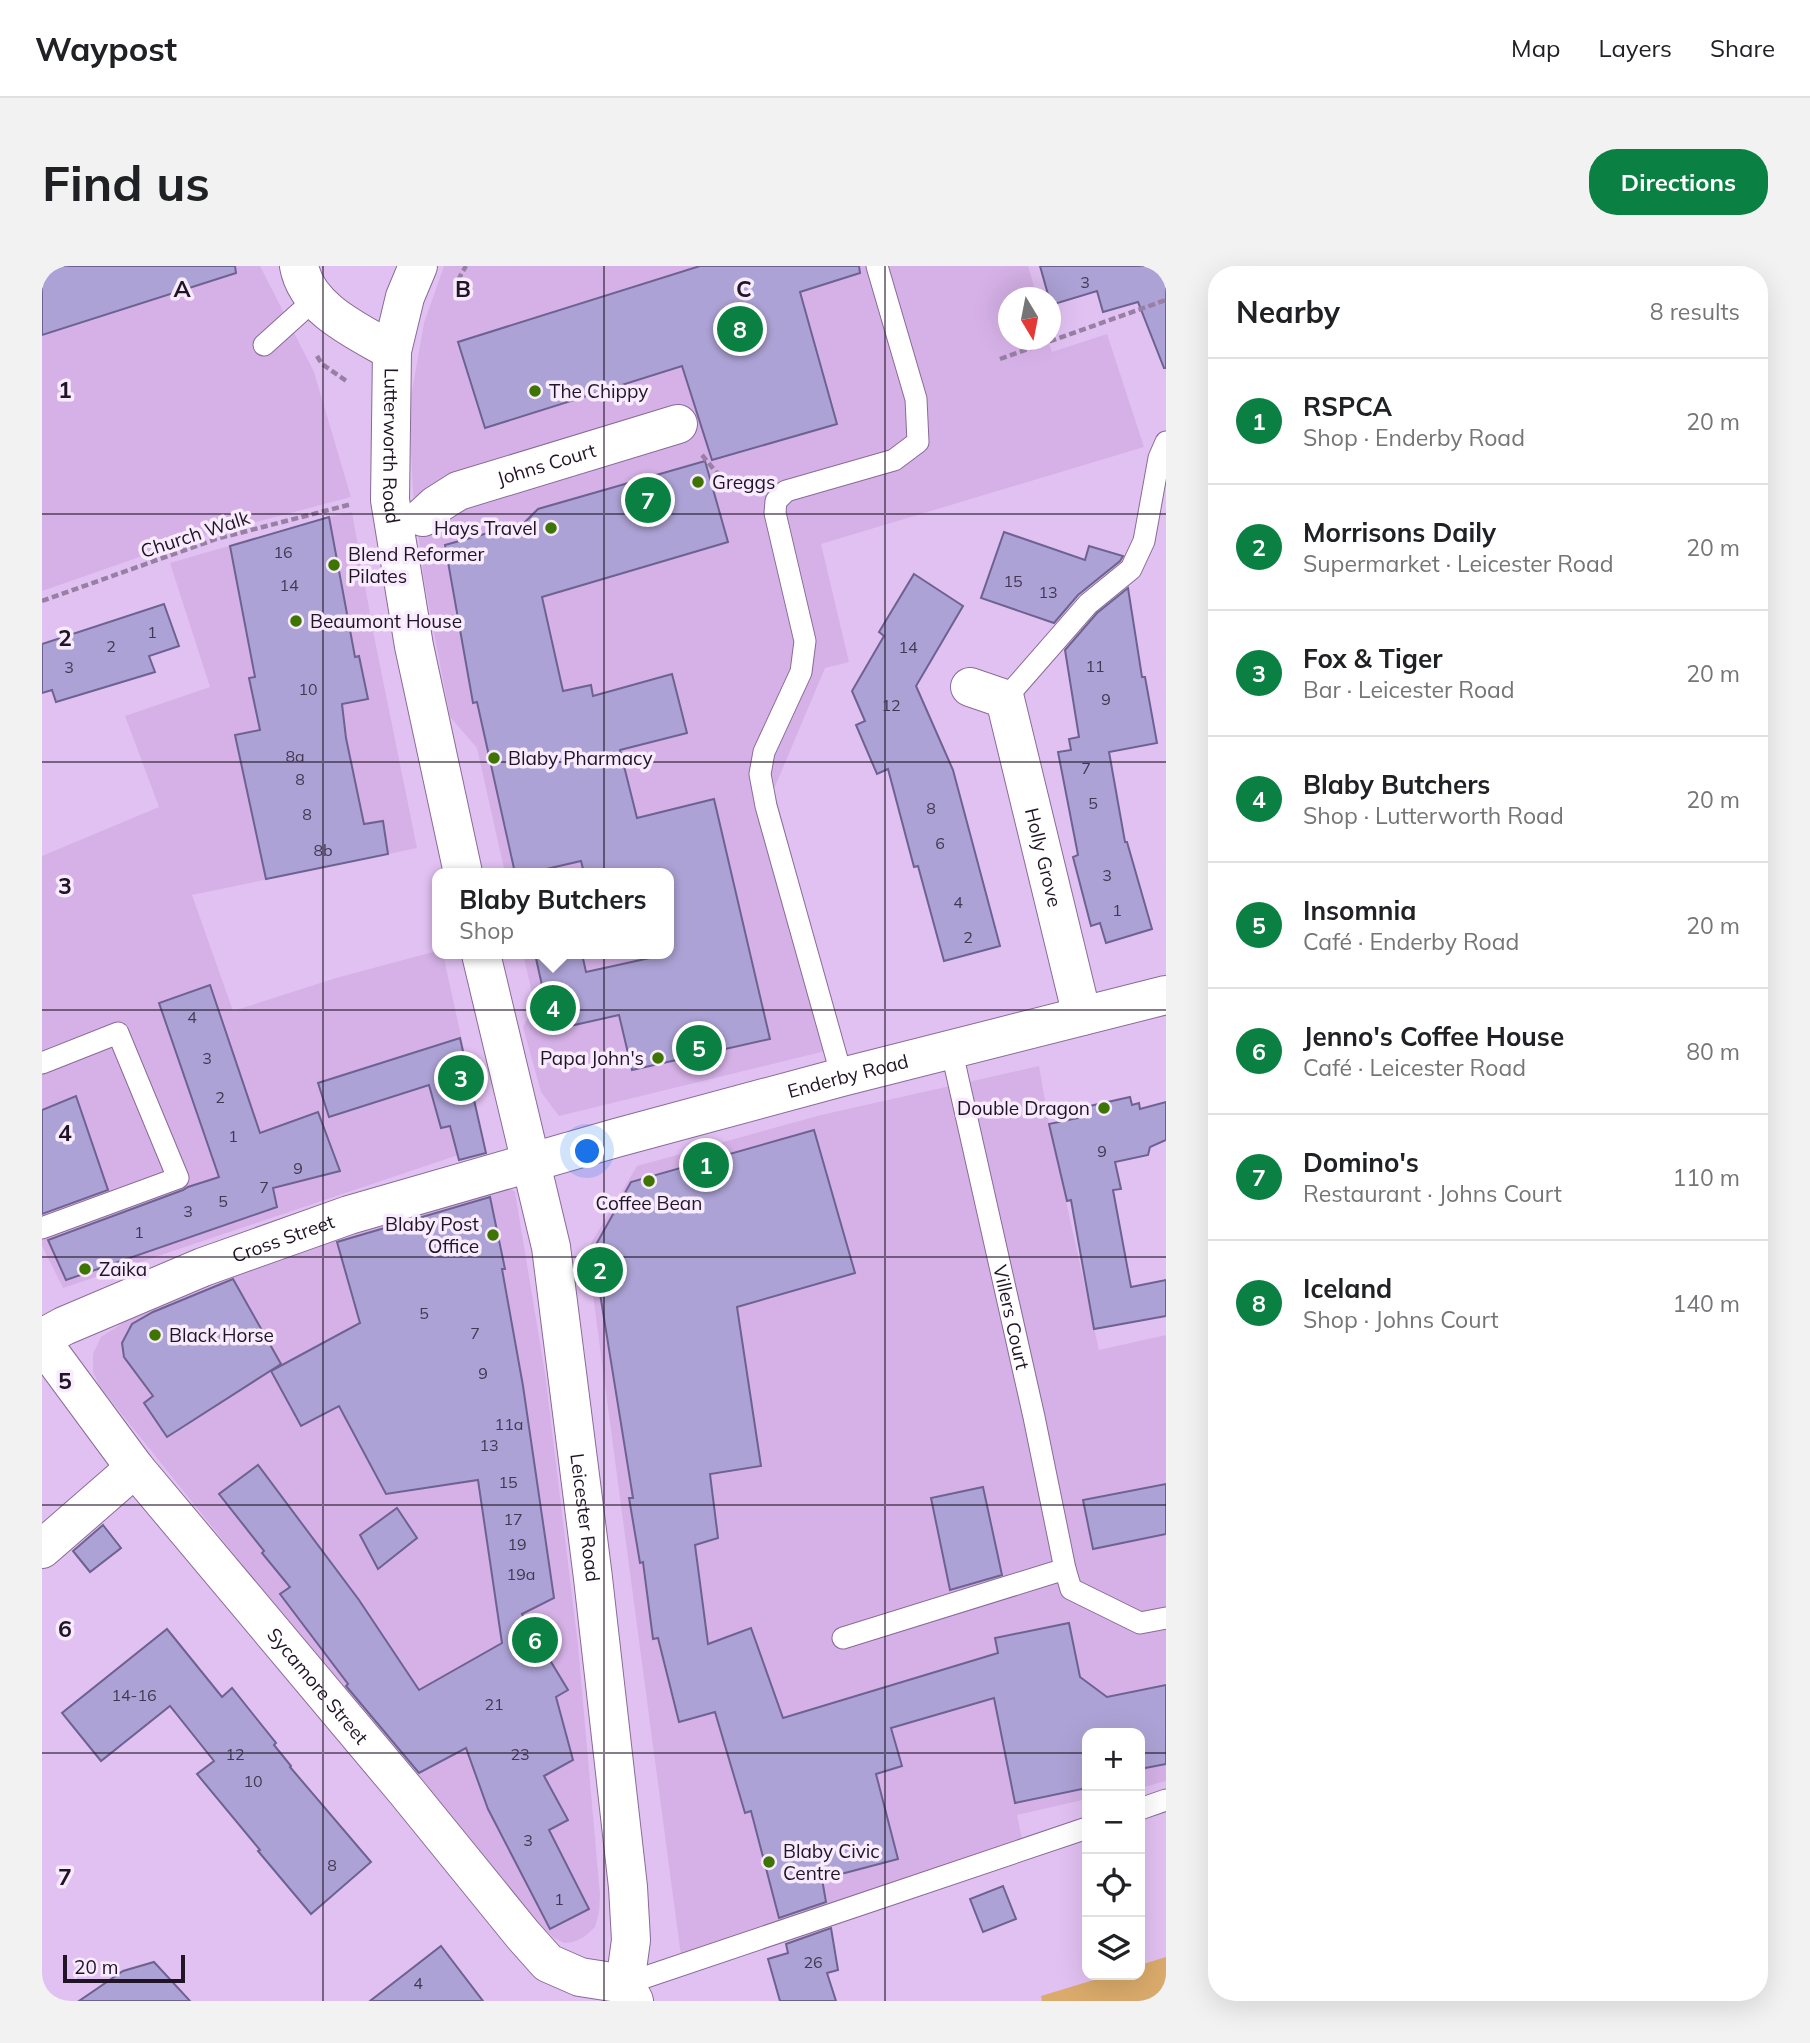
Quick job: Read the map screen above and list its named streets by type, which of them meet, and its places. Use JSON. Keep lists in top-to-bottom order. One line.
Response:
{"streets":{"street":["Lutterworth Road","Johns Court","Holly Grove","Enderby Road","Cross Street","Leicester Road","Sycamore Street"],"lane":["Villers Court"],"path":["Church Walk"]},"crossings":[["Holly Grove","Enderby Road"],["Enderby Road","Cross Street"],["Enderby Road","Villers Court"],["Enderby Road","Leicester Road"],["Cross Street","Leicester Road"],["Cross Street","Sycamore Street"],["Leicester Road","Sycamore Street"]],"places":["The Chippy","Greggs","Hays Travel","Blend Reformer Pilates","Beaumont House","Blaby Pharmacy","Papa John's","Double Dragon","Coffee Bean","Blaby Post Office","Zaika","Black Horse","Blaby Civic Centre"],"house_numbers":["3","16","15","14","13","1","2","14","11","3","10","9","12","8a","7","8","5","8","8","6","8b","3","4","1","2","4","3","2","1","9","9","7","5","3","1","5","7","9","11a","13","15","17","19","19a","14-16","21","12","23","10","3","8","1","26","4"],"scale_bar":"20 m","north":"bottom","page":{"header":"Waypost","nav":["Map","Layers","Share"],"buttons":"Directions","title":"Find us","heading":["Nearby","8 results"],"pins":["8","7","4","5","3","1","2","6"],"list":[{"mark":"1","name":"RSPCA","note":"Shop · Enderby Road","value":"20 m"},{"mark":"2","name":"Morrisons Daily","note":"Supermarket · Leicester Road","value":"20 m"},{"mark":"3","name":"Fox & Tiger","note":"Bar · Leicester Road","value":"20 m"},{"mark":"4","name":"Blaby Butchers","note":"Shop · Lutterworth Road","value":"20 m"},{"mark":"5","name":"Insomnia","note":"Café · Enderby Road","value":"20 m"},{"mark":"6","name":"Jenno's Coffee House","note":"Café · Leicester Road","value":"80 m"},{"mark":"7","name":"Domino's","note":"Restaurant · Johns Court","value":"110 m"},{"mark":"8","name":"Iceland","note":"Shop · Johns Court","value":"140 m"}],"popup":["Blaby Butchers","Shop"],"map_buttons":["+","−"],"scale":"20 m"},"grid":{"columns":["A","B","C"],"rows":["1","2","3","4","5","6","7"]}}
